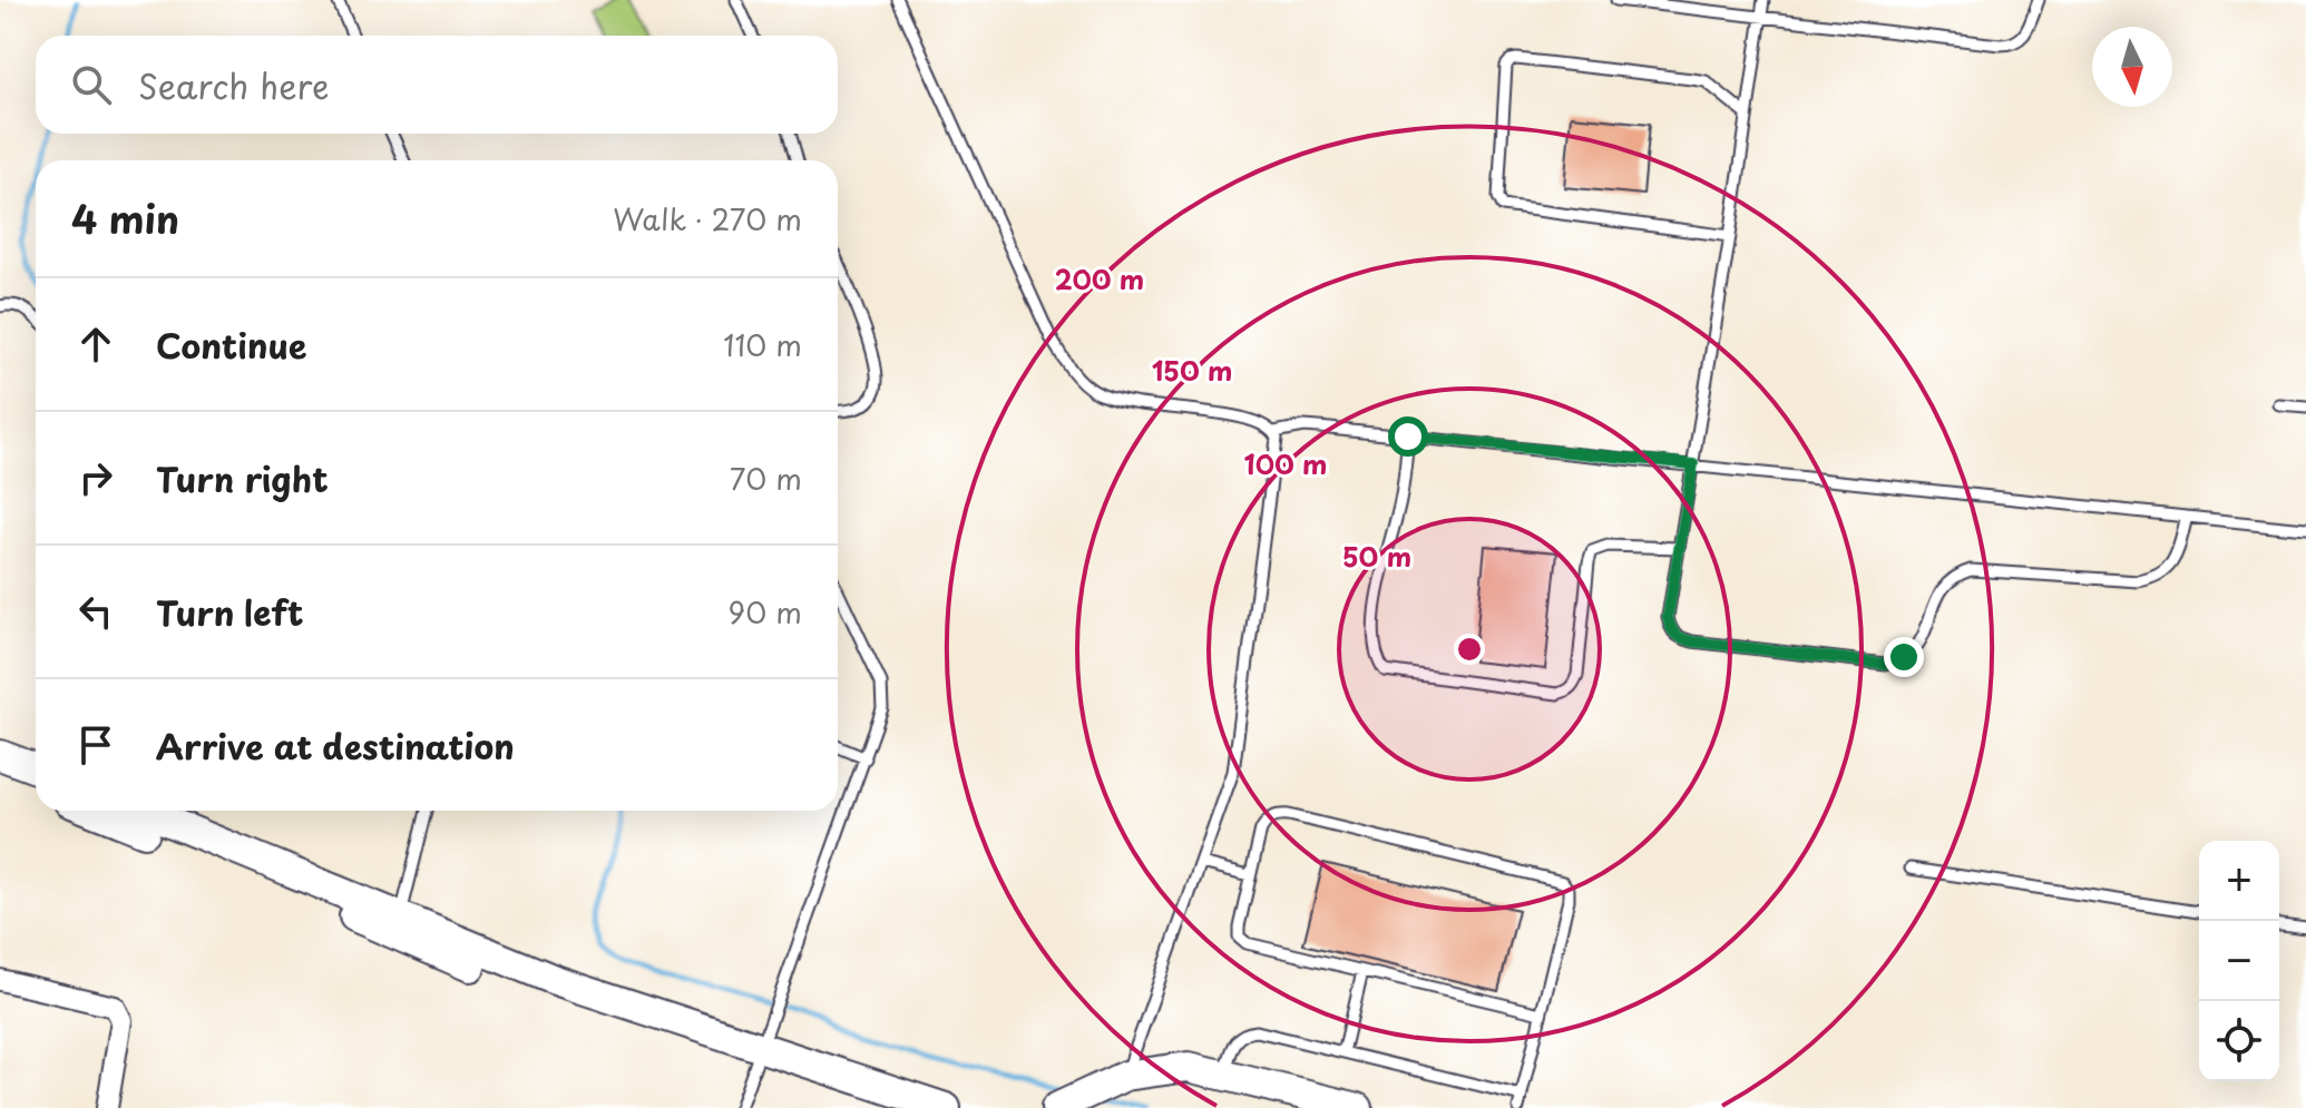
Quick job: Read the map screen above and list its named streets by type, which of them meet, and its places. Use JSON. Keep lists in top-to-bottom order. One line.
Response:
{"north":"bottom","page":{"search":"Search here","heading":["4 min","Walk · 270 m"],"list":[["Continue","110 m"],["Turn right","70 m"],["Turn left","90 m"],"Arrive at destination"],"map_buttons":["+","−"]},"rings":["200 m","150 m","100 m","50 m"]}
